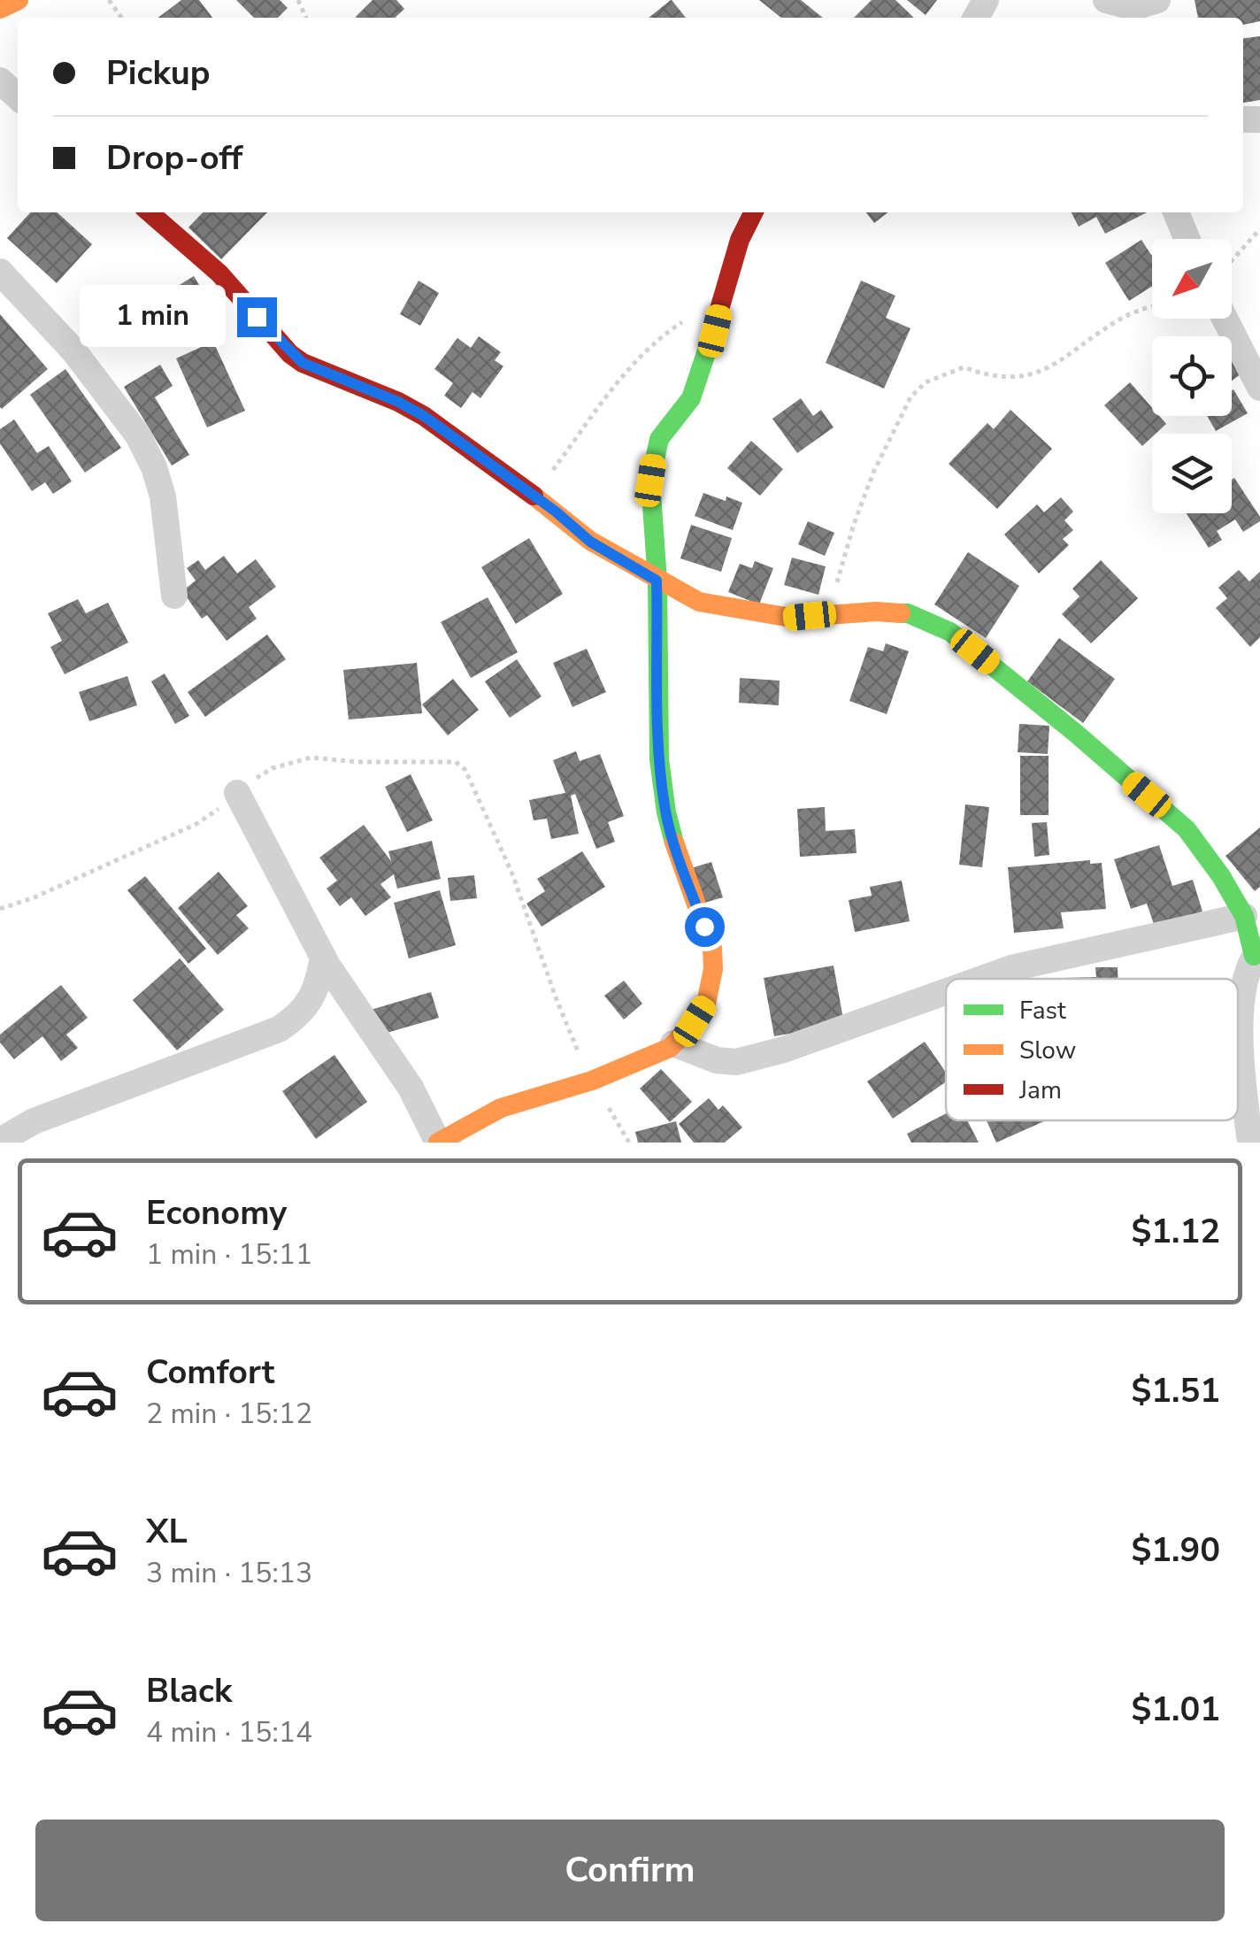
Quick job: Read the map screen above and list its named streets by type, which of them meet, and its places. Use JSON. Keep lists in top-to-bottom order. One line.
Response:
{"legend":["Fast","Slow","Jam"],"north":"bottom left","page":{"banner":["Pickup","Drop-off"],"bubble":"1 min","list":[{"name":"Economy","note":"1 min · 15:11","value":"$1.12"},{"name":"Comfort","note":"2 min · 15:12","value":"$1.51"},{"name":"XL","note":"3 min · 15:13","value":"$1.90"},{"name":"Black","note":"4 min · 15:14","value":"$1.01"}],"buttons":"Confirm"}}
